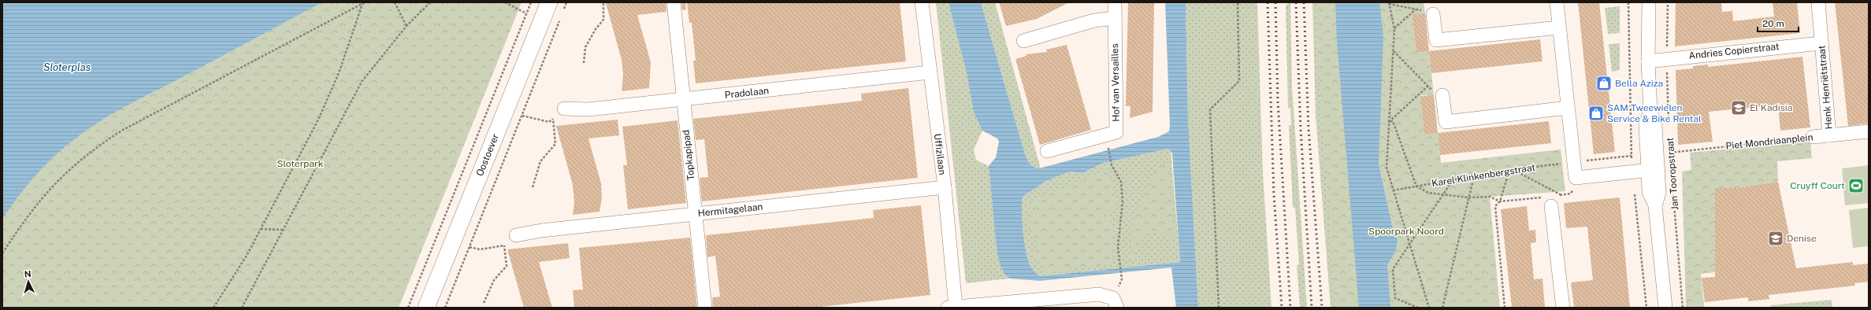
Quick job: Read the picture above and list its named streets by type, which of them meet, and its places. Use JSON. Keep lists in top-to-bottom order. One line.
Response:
{"streets":{"main road":["Oostoever"],"street":["Andries Copierstraat","Hof van Versailles","Henk Henriëtstraat","Pradolaan","Piet Mondriaanplein","Uffizilaan","Topkapipad","Jan Tooropstraat","Hermitagelaan"],"path":["Karel Klinkenbergstraat"]},"crossings":[["Andries Copierstraat","Henk Henriëtstraat"],["Andries Copierstraat","Jan Tooropstraat"],["Henk Henriëtstraat","Piet Mondriaanplein"],["Pradolaan","Uffizilaan"],["Pradolaan","Topkapipad"],["Piet Mondriaanplein","Jan Tooropstraat"],["Uffizilaan","Hermitagelaan"],["Topkapipad","Hermitagelaan"]],"water":["Sloterplas"],"parks":["Sloterpark","Spoorpark Noord"],"places":{"shop":["Bella Aziza","SAM Tweewielen Service & Bike Rental"],"school or university":["El Kadisia","Denise"],"sports":["Cruyff Court"]},"scale_bar":"20 m","north":"top"}
